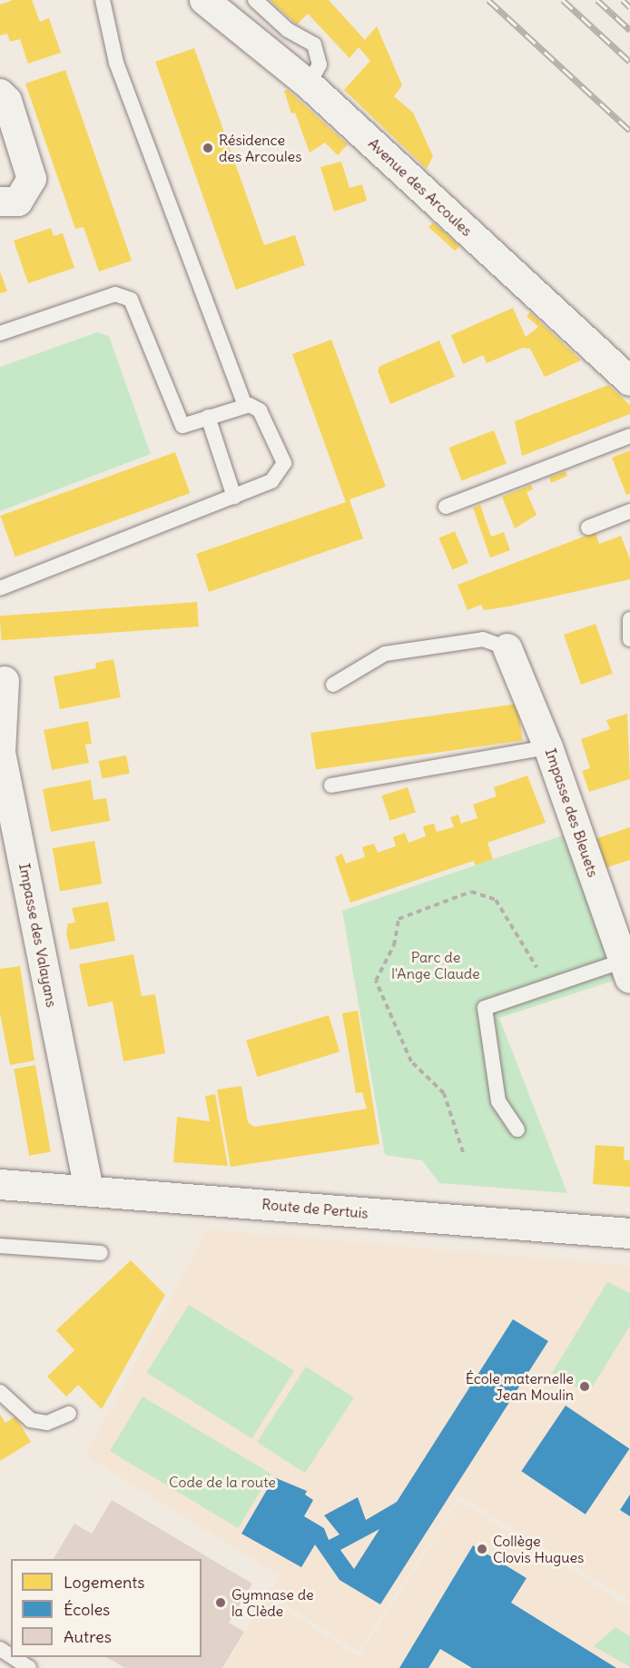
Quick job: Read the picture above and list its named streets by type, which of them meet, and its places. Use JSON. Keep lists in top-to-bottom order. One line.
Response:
{"streets":{"main road":["Route de Pertuis"],"street":["Avenue des Arcoules","Impasse des Bleuets","Impasse des Valayans"]},"crossings":[["Impasse des Valayans","Route de Pertuis"]],"parks":["Parc de l'Ange Claude","Code de la route"],"places":["Résidence des Arcoules","École maternelle Jean Moulin","Collège Clovis Hugues","Gymnase de la Clède"],"legend":["Logements","Écoles","Autres"]}
